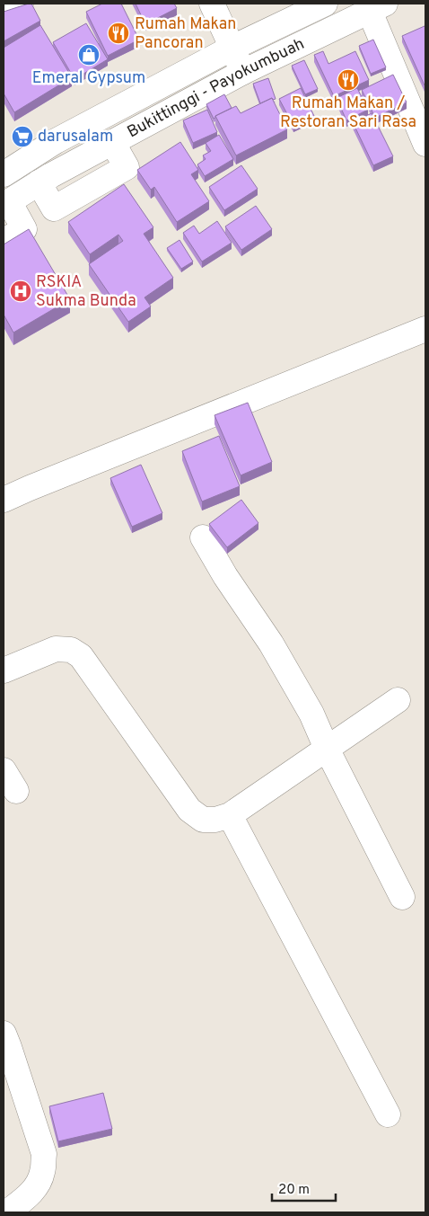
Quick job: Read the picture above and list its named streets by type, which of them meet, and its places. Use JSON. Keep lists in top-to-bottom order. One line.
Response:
{"streets":{"main road":["Bukittinggi - Payokumbuah"]},"places":{"restaurant":["Rumah Makan Pancoran","Rumah Makan / Restoran Sari Rasa"],"shop":["Emeral Gypsum"],"supermarket":["darusalam"],"hospital":["RSKIA Sukma Bunda"]},"scale_bar":"20 m"}
